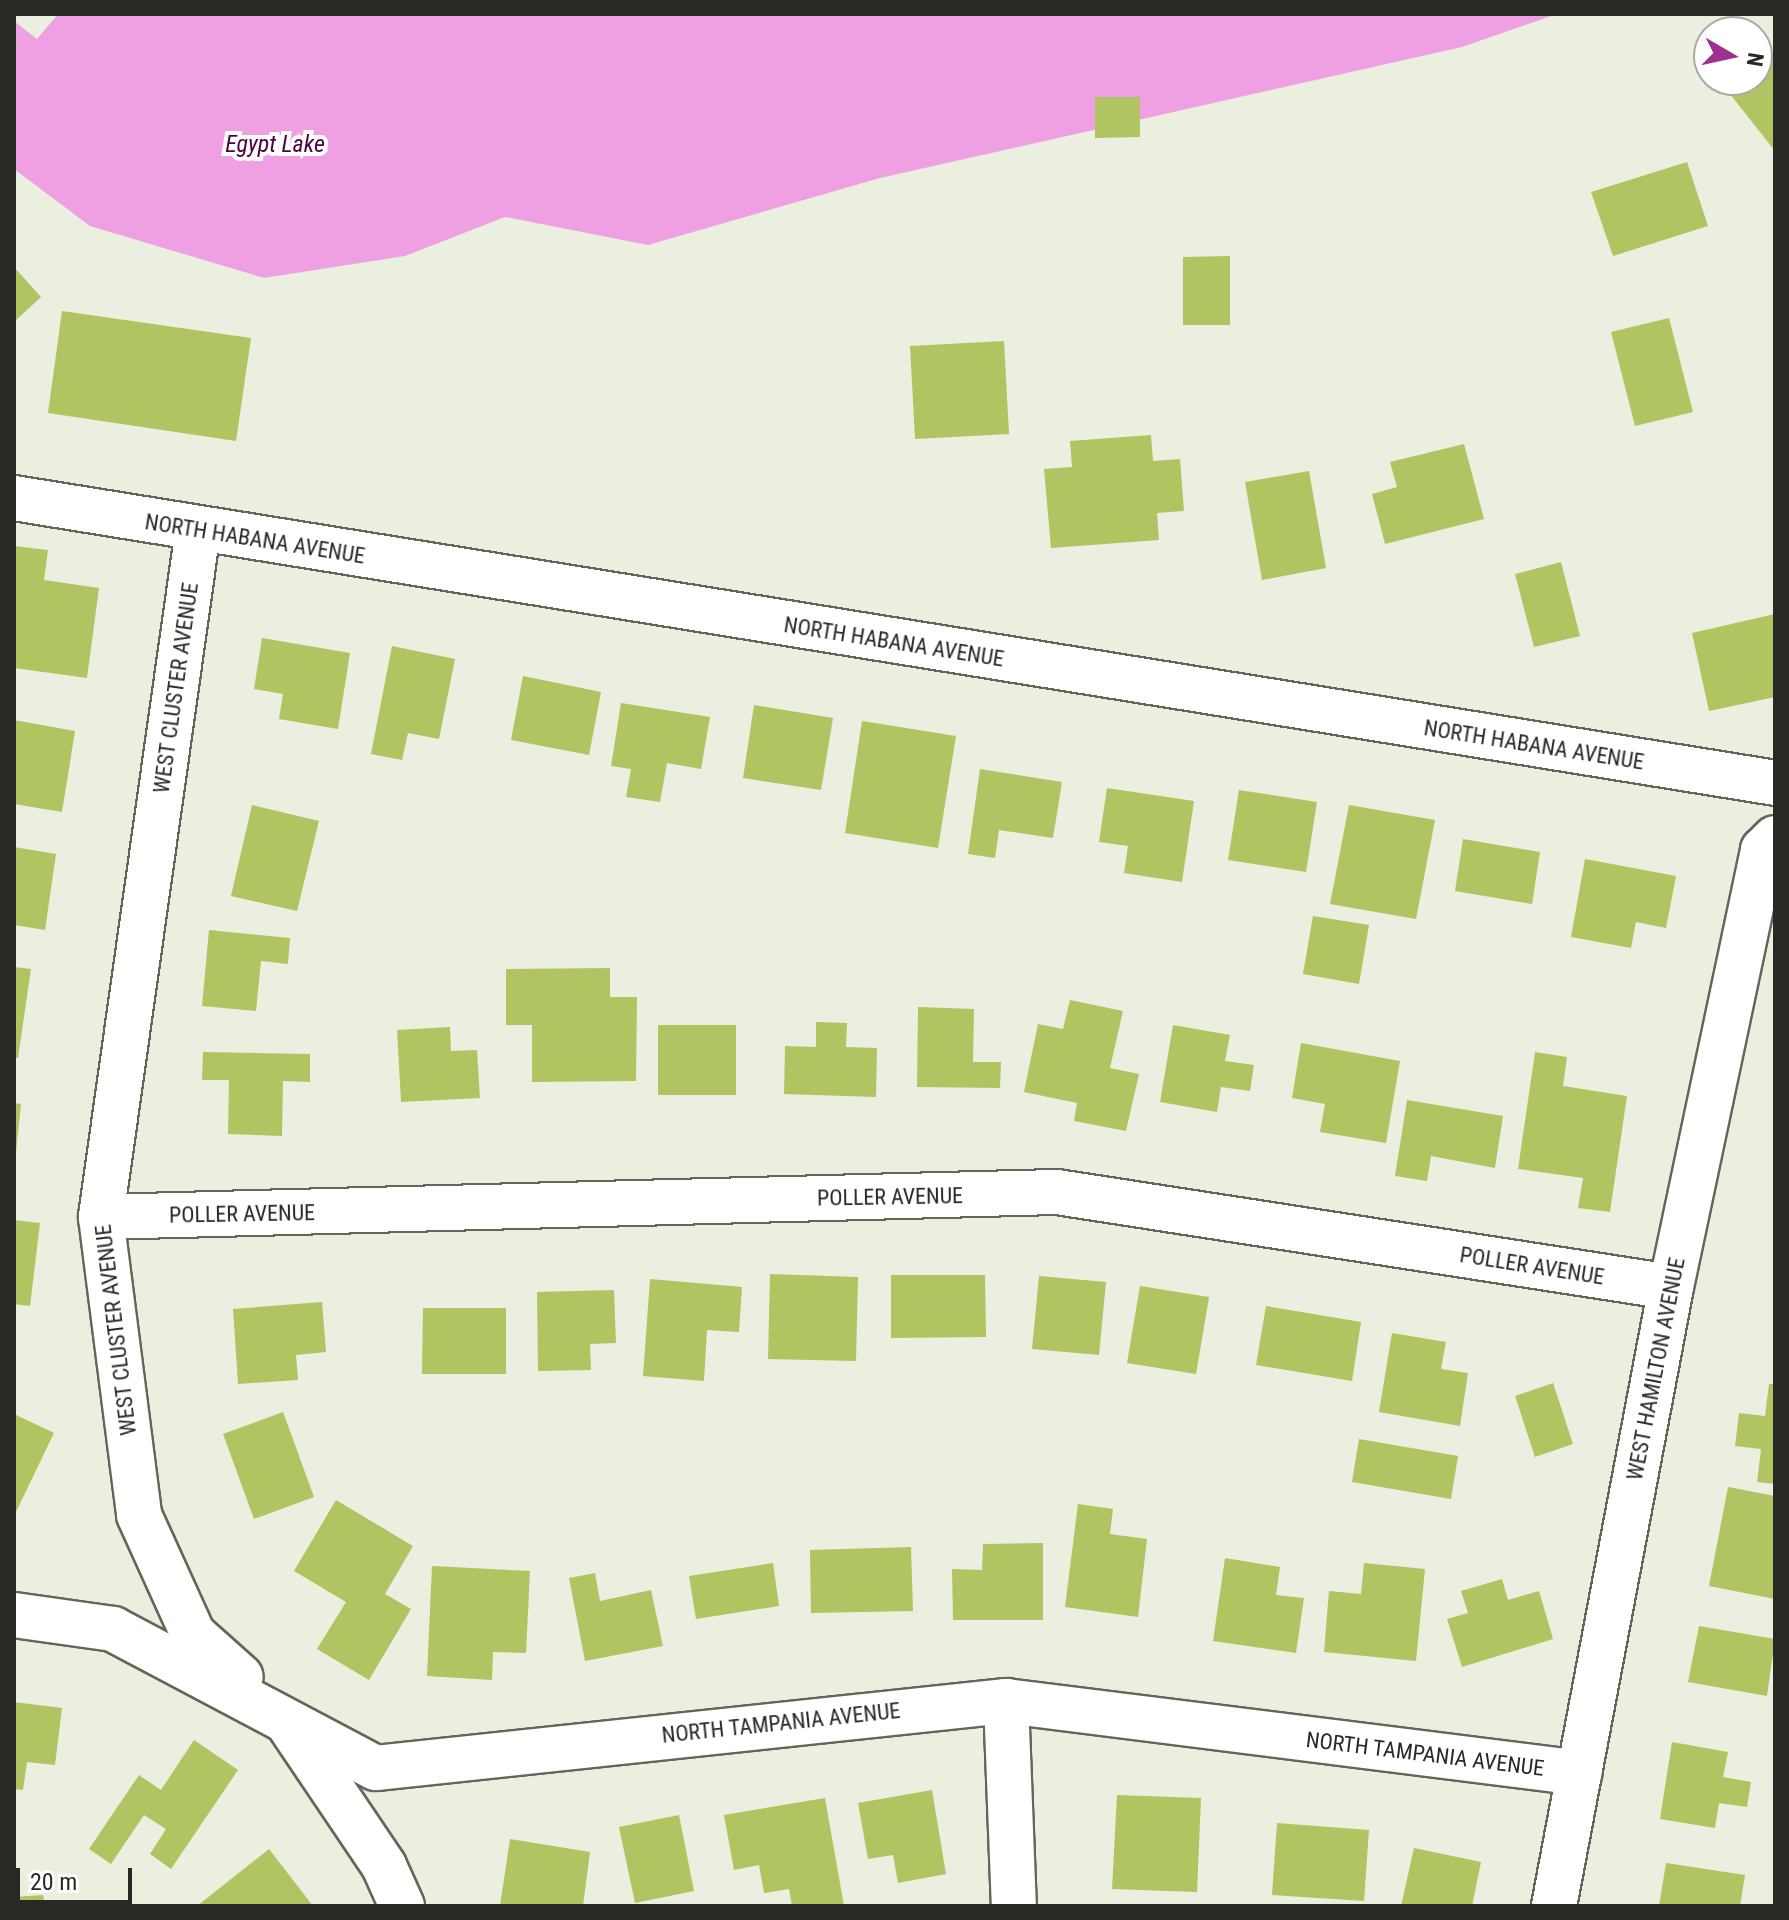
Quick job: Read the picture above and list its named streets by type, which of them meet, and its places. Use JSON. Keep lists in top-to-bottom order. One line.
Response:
{"streets":{"street":["NORTH HABANA AVENUE","WEST CLUSTER AVENUE","POLLER AVENUE","WEST HAMILTON AVENUE","NORTH TAMPANIA AVENUE"]},"crossings":[["NORTH HABANA AVENUE","WEST CLUSTER AVENUE"],["WEST CLUSTER AVENUE","POLLER AVENUE"],["WEST CLUSTER AVENUE","NORTH TAMPANIA AVENUE"],["POLLER AVENUE","WEST HAMILTON AVENUE"],["WEST HAMILTON AVENUE","NORTH TAMPANIA AVENUE"]],"water":["Egypt Lake"],"scale_bar":"20 m","north":"right"}
